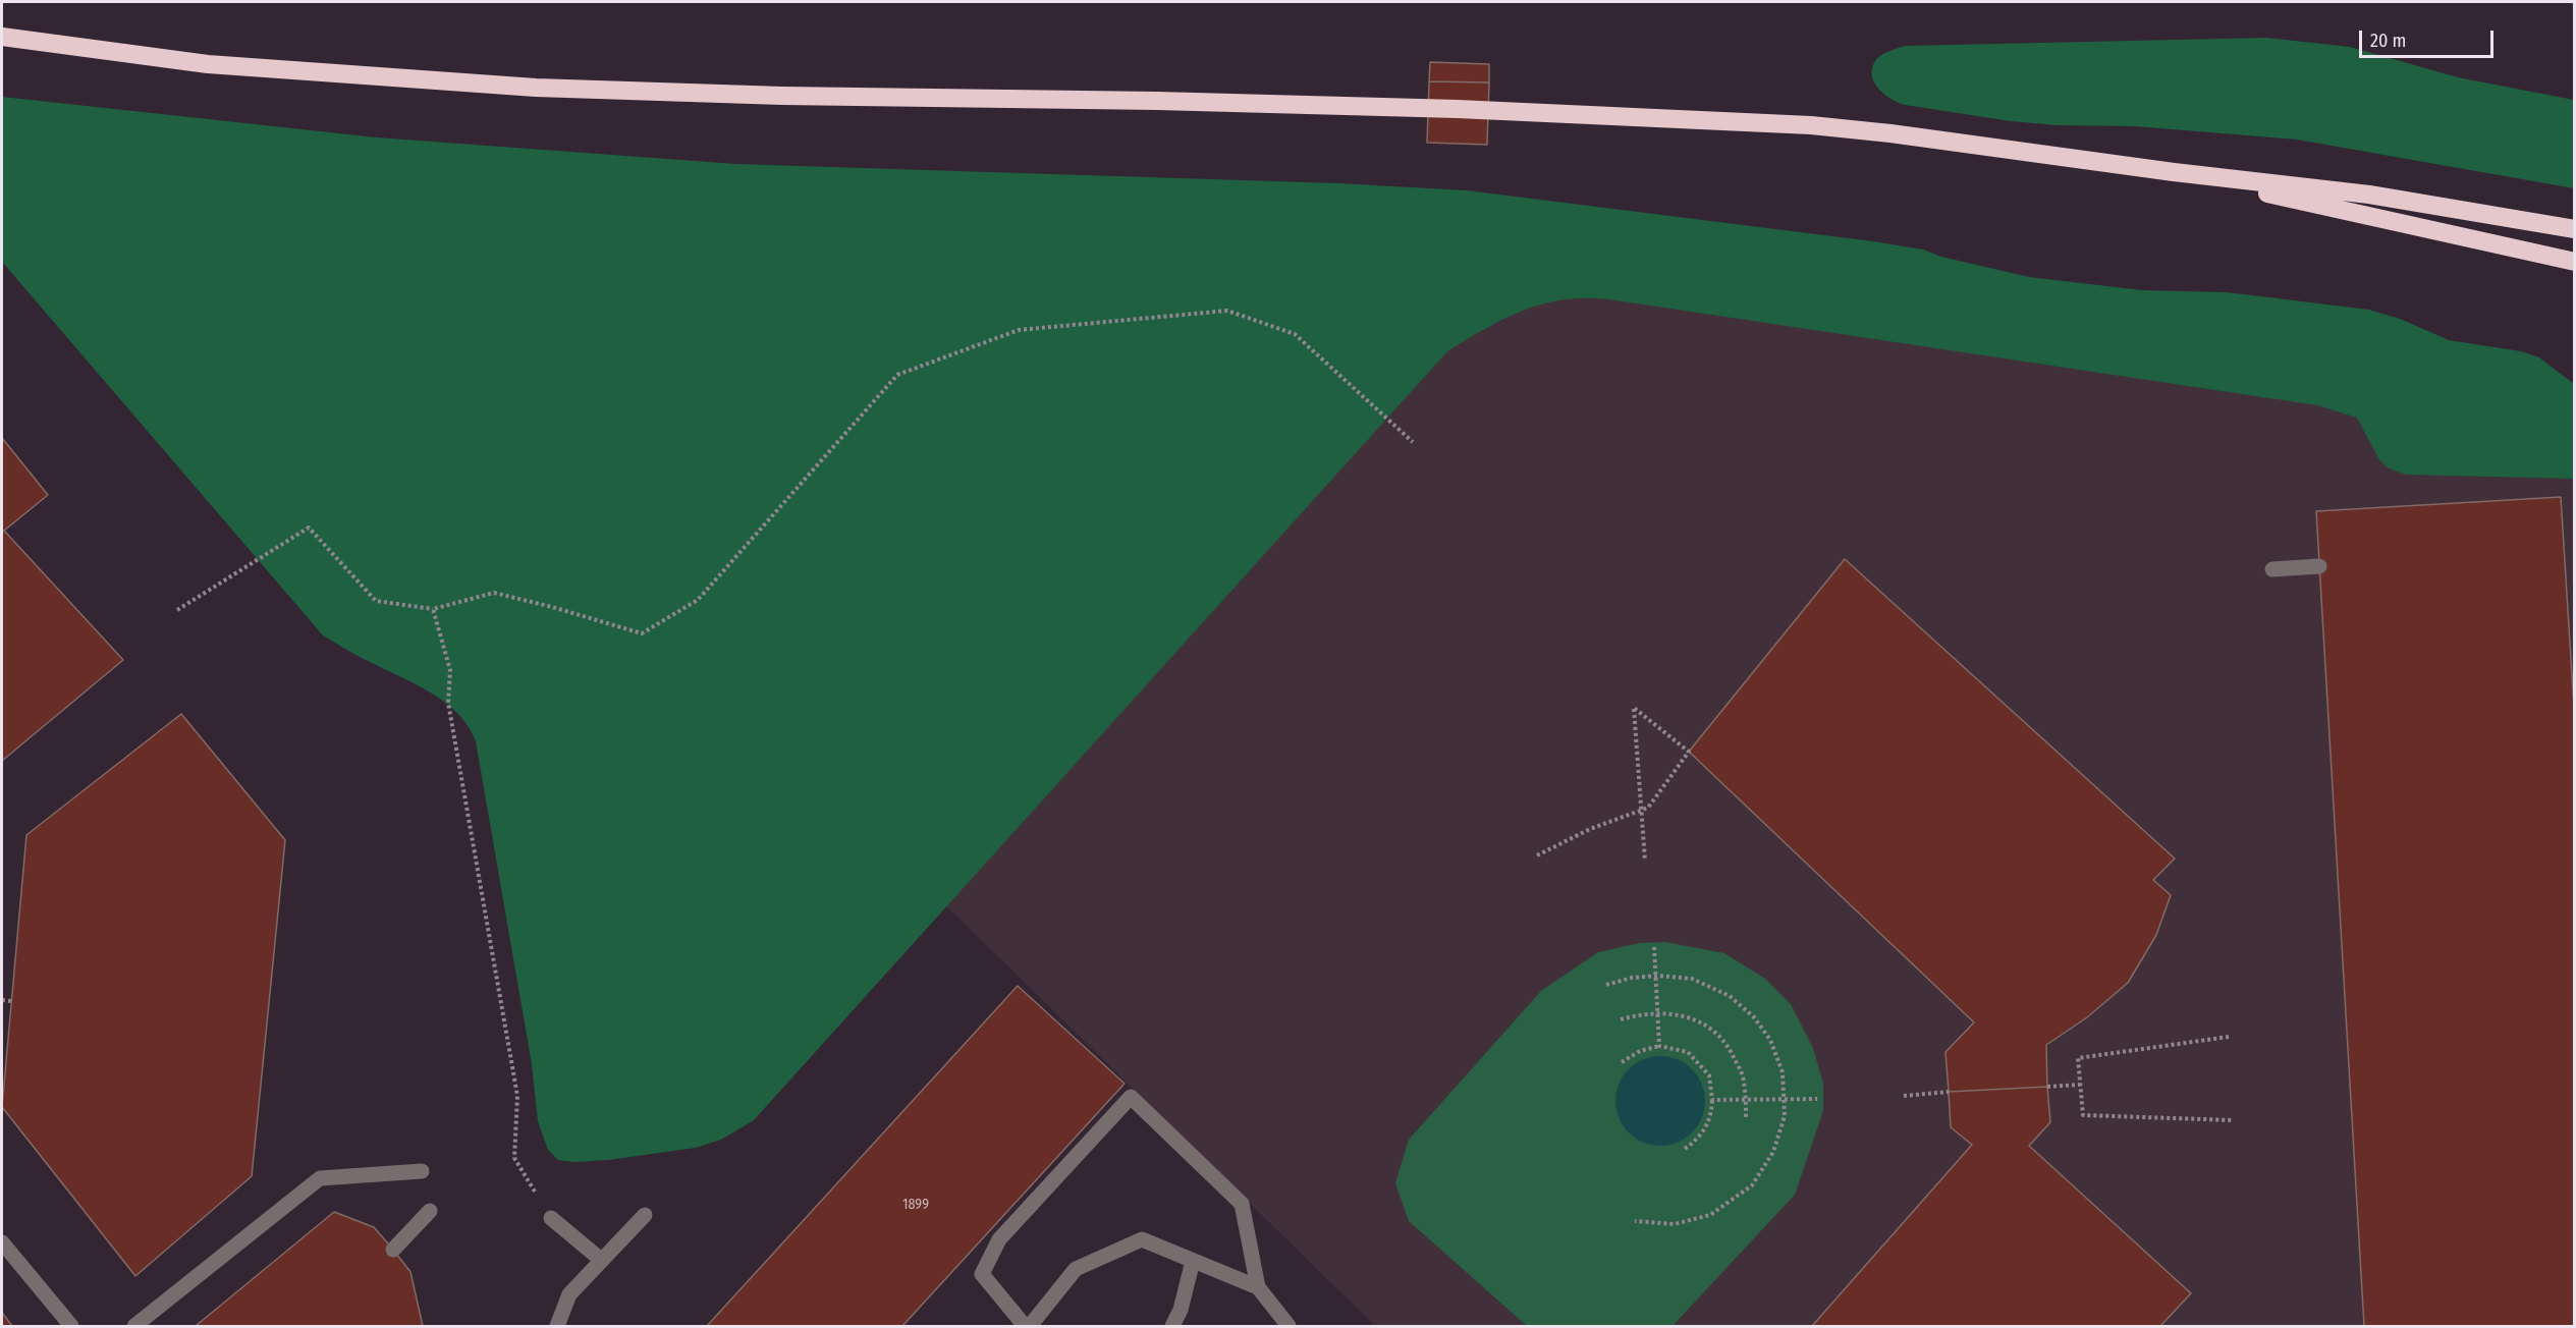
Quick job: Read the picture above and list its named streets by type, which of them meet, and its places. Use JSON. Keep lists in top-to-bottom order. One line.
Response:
{"house_numbers":["1899"],"scale_bar":"20 m"}
